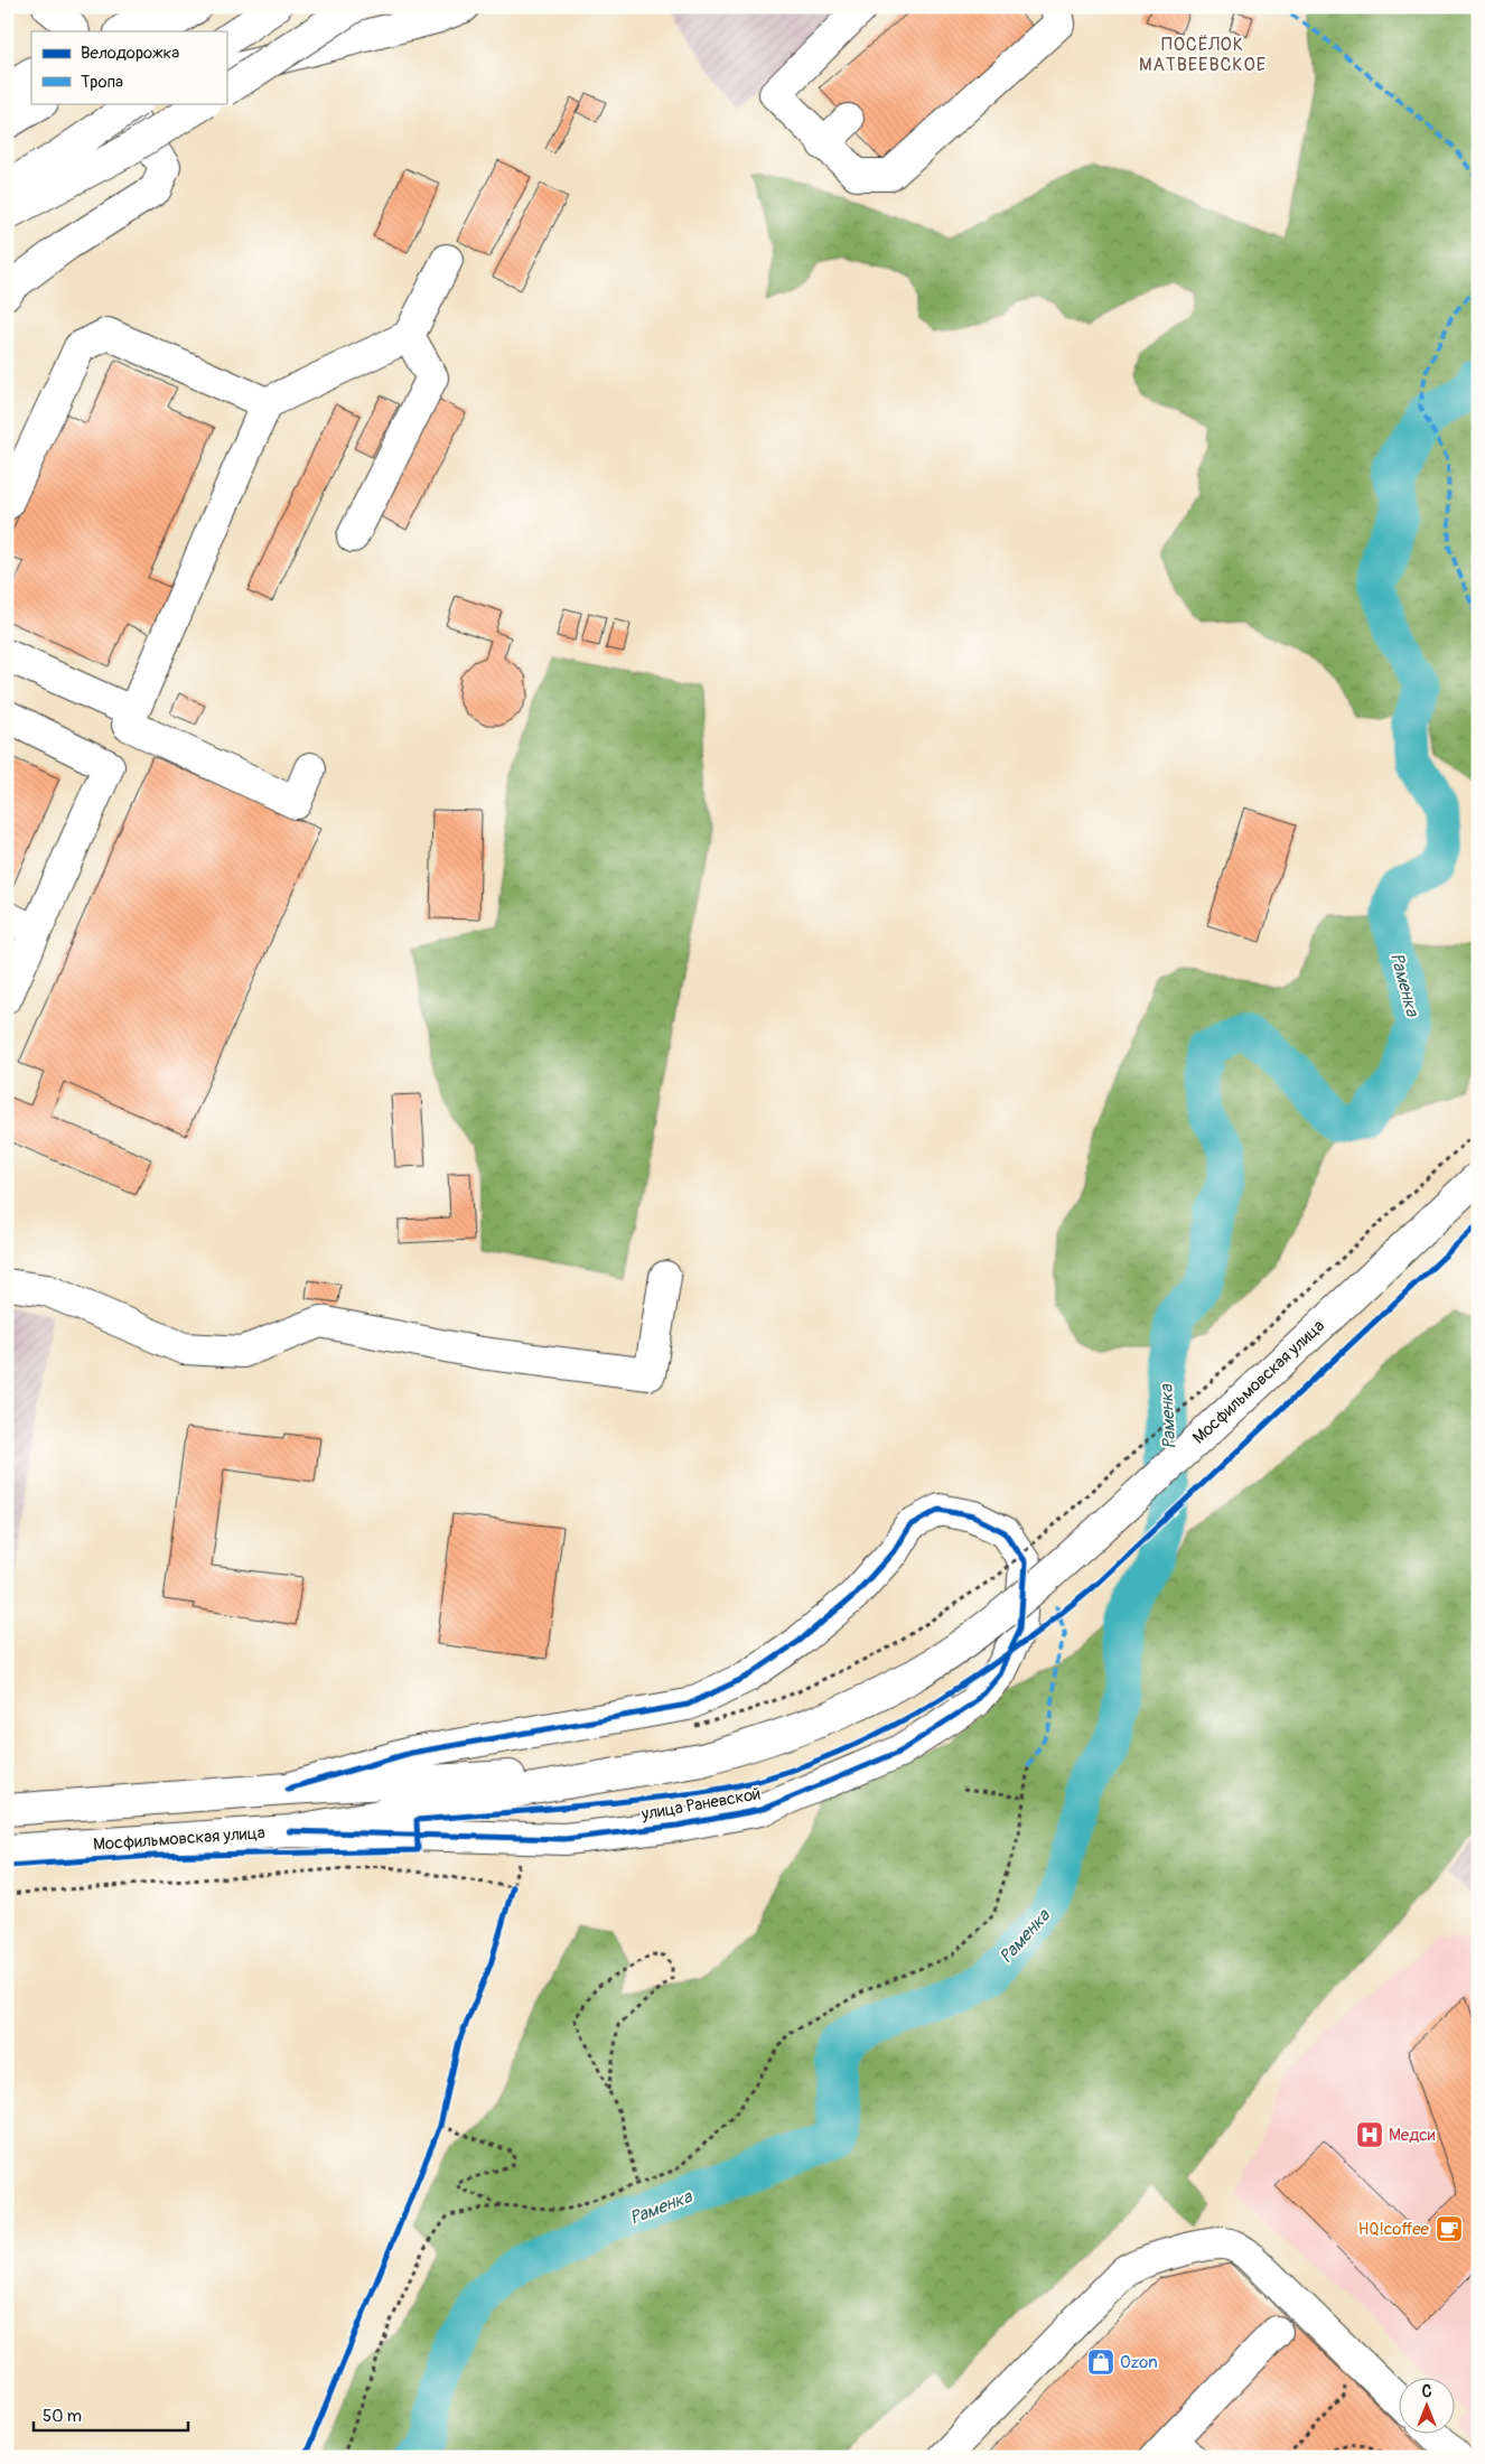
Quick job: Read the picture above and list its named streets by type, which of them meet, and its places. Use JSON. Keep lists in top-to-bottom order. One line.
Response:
{"streets":{"street":["Мосфильмовская улица","улица Раневской"]},"crossings":[["Мосфильмовская улица","улица Раневской"]],"districts":["ПОСЁЛОК МАТВЕЕВСКОЕ"],"water":["Раменка"],"places":{"hospital":["Медси"],"cafe":["HQ!coffee"],"shop":["Ozon"]},"legend":["Велодорожка","Тропа"],"scale_bar":"50 m","north":"top"}
